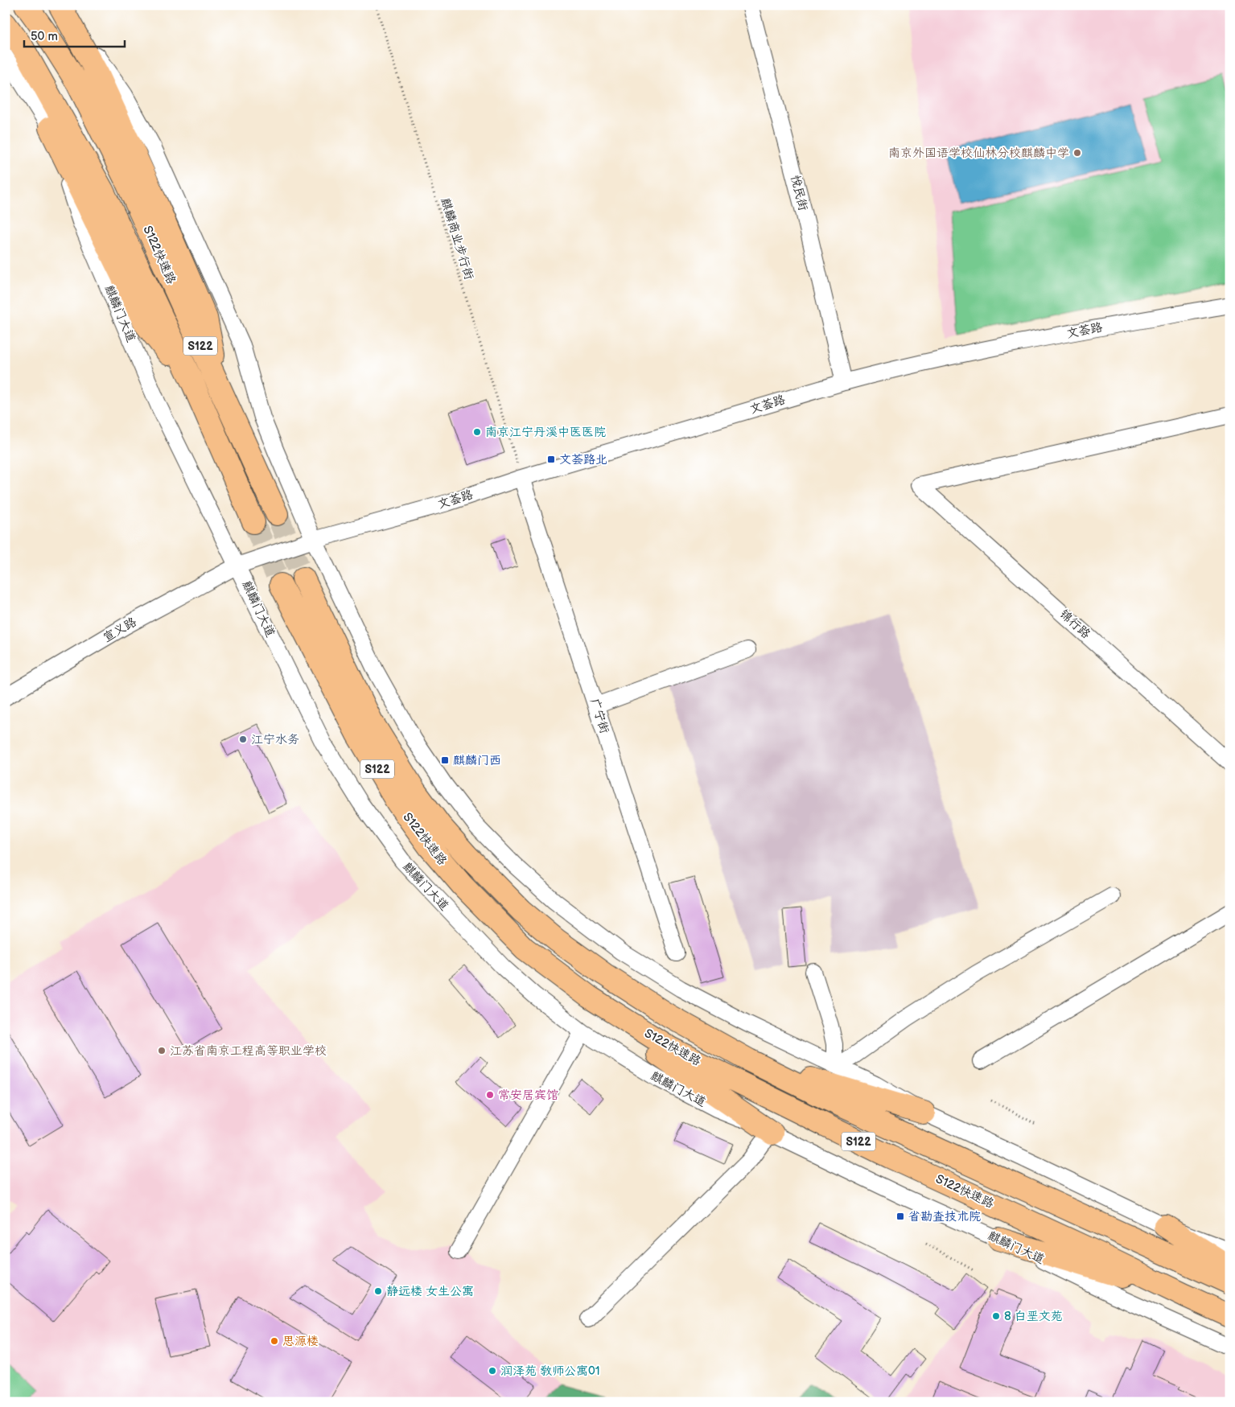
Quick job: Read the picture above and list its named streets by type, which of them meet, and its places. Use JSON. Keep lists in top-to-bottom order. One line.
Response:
{"streets":{"highway":["S122快速路","S122"],"street":["悦民街","麒麟门大道","文荟路","锦行路","宣义路","广宁街"],"path":["麒麟商业步行街"]},"crossings":[["悦民街","文荟路"],["麒麟商业步行街","文荟路"],["麒麟商业步行街","广宁街"],["麒麟门大道","文荟路"],["麒麟门大道","宣义路"],["文荟路","宣义路"],["文荟路","广宁街"]],"places":{"other":["南京外国语学校仙林分校麒麟中学","南京江宁丹溪中医医院","江宁水务","江苏省南京工程高等职业学校","常安居宾馆","静远楼 女生公寓","8 白垩文苑","思源楼","润泽苑 教师公寓01"],"transit":["文荟路北","麒麟门西","省勘查技术院"]},"scale_bar":"50 m"}
